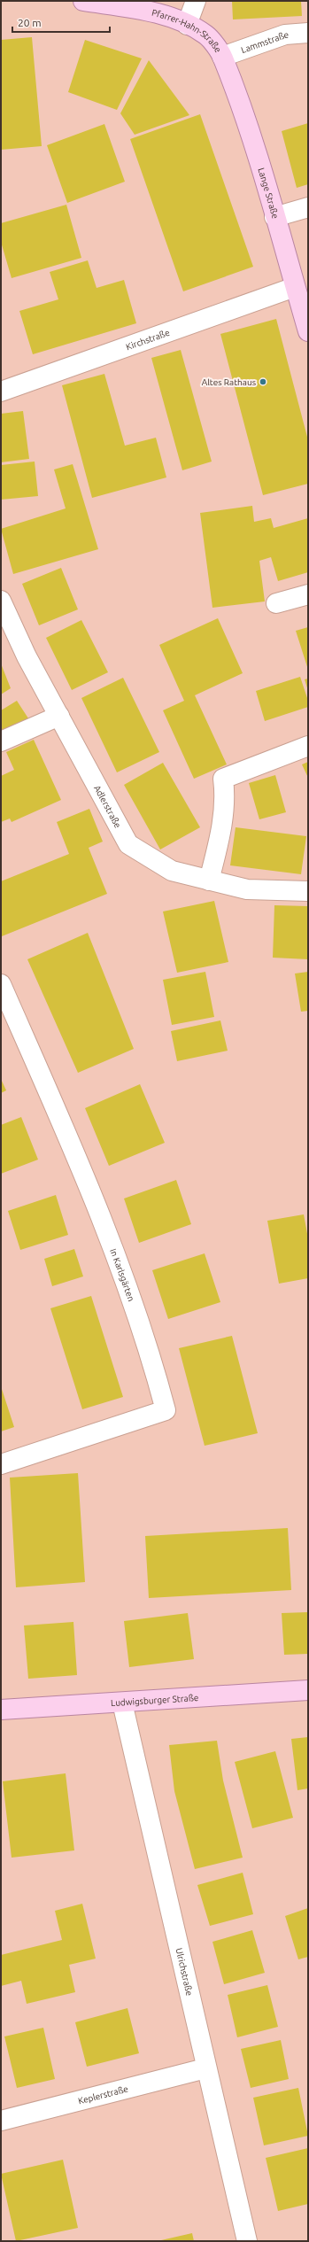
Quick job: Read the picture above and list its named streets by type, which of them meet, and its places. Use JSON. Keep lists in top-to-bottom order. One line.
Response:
{"streets":{"main road":["Pfarrer-Hahn-Straße","Lange Straße","Ludwigsburger Straße"],"street":["Lammstraße","Kirchstraße","Adlerstraße","In Karlsgärten","Ulrichstraße","Keplerstraße"]},"crossings":[["Pfarrer-Hahn-Straße","Lammstraße"],["Pfarrer-Hahn-Straße","Lange Straße"],["Lammstraße","Lange Straße"],["Lange Straße","Kirchstraße"],["Ludwigsburger Straße","Ulrichstraße"],["Ulrichstraße","Keplerstraße"]],"places":["Altes Rathaus"],"scale_bar":"20 m"}
